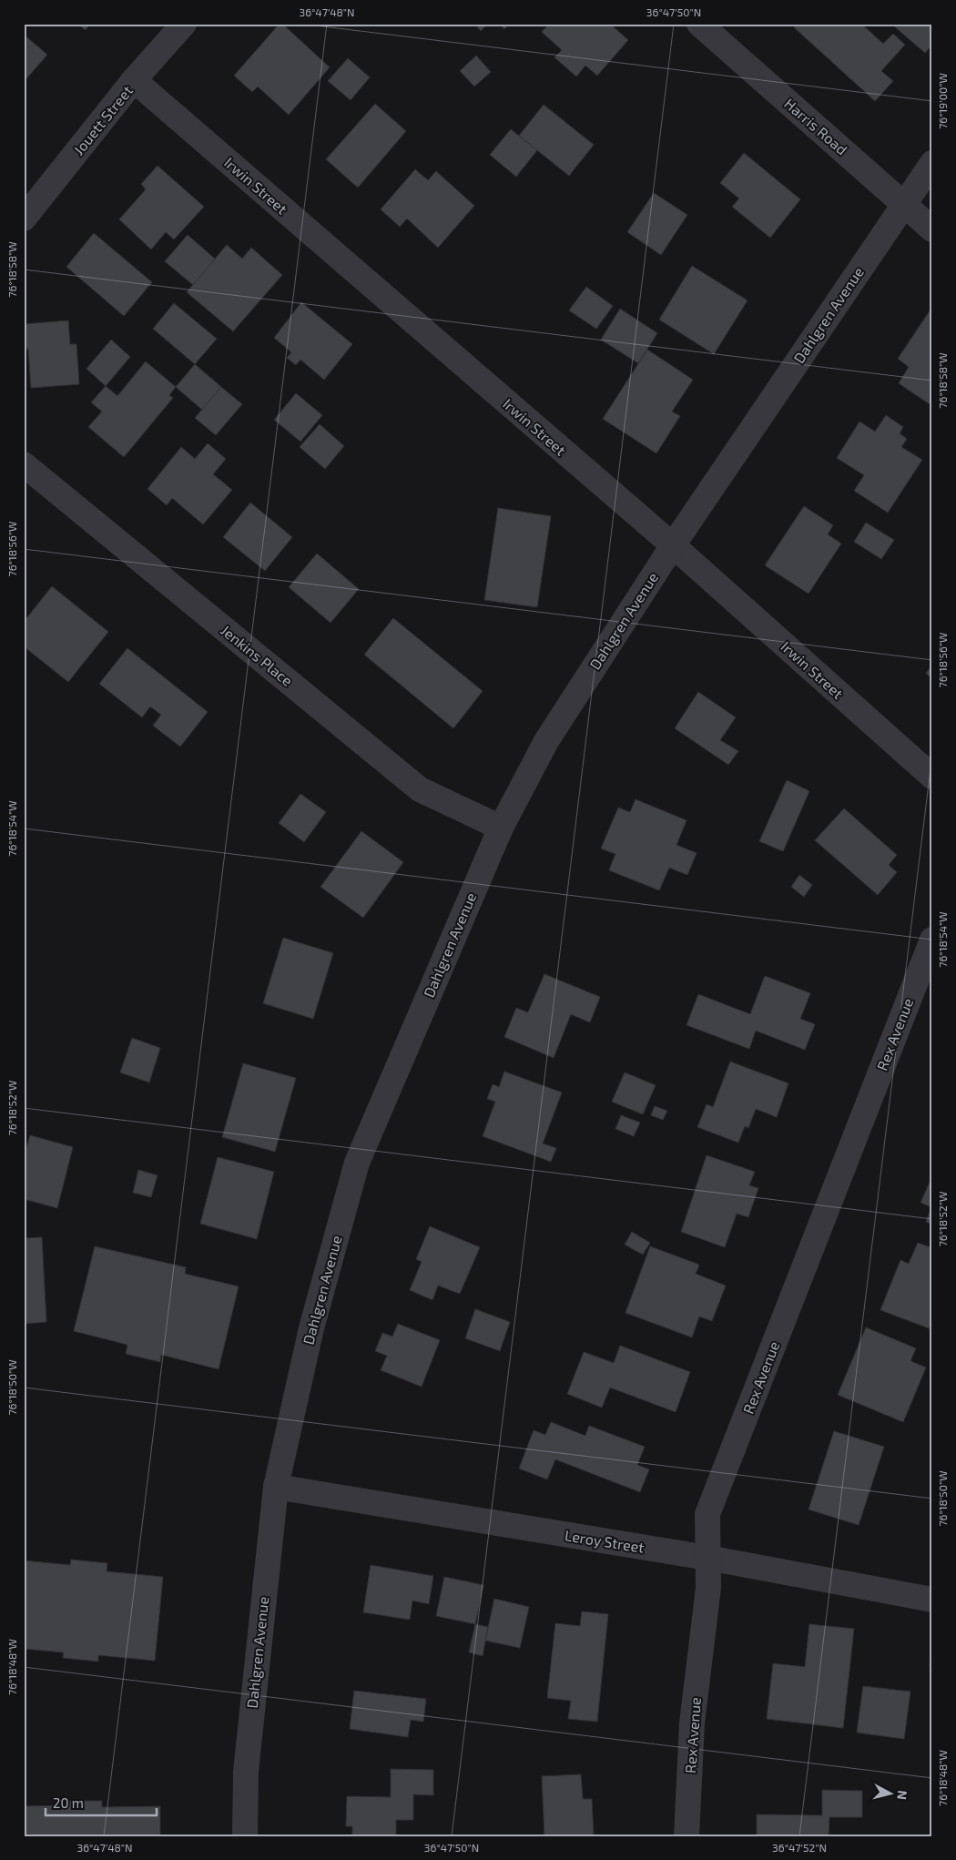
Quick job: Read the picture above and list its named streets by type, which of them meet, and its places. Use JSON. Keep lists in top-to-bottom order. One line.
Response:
{"streets":{"street":["Jouett Street","Harris Road","Irwin Street","Dahlgren Avenue","Jenkins Place","Rex Avenue","Leroy Street"]},"crossings":[["Jouett Street","Irwin Street"],["Harris Road","Dahlgren Avenue"],["Irwin Street","Dahlgren Avenue"],["Dahlgren Avenue","Jenkins Place"],["Dahlgren Avenue","Leroy Street"],["Rex Avenue","Leroy Street"]],"scale_bar":"20 m","north":"right","coordinates":["36°47'48\"N","36°47'50\"N","76°19'00\"W","76°18'58\"W","76°18'56\"W","76°18'54\"W","76°18'52\"W","76°18'50\"W","76°18'48\"W","36°47'52\"N"]}
